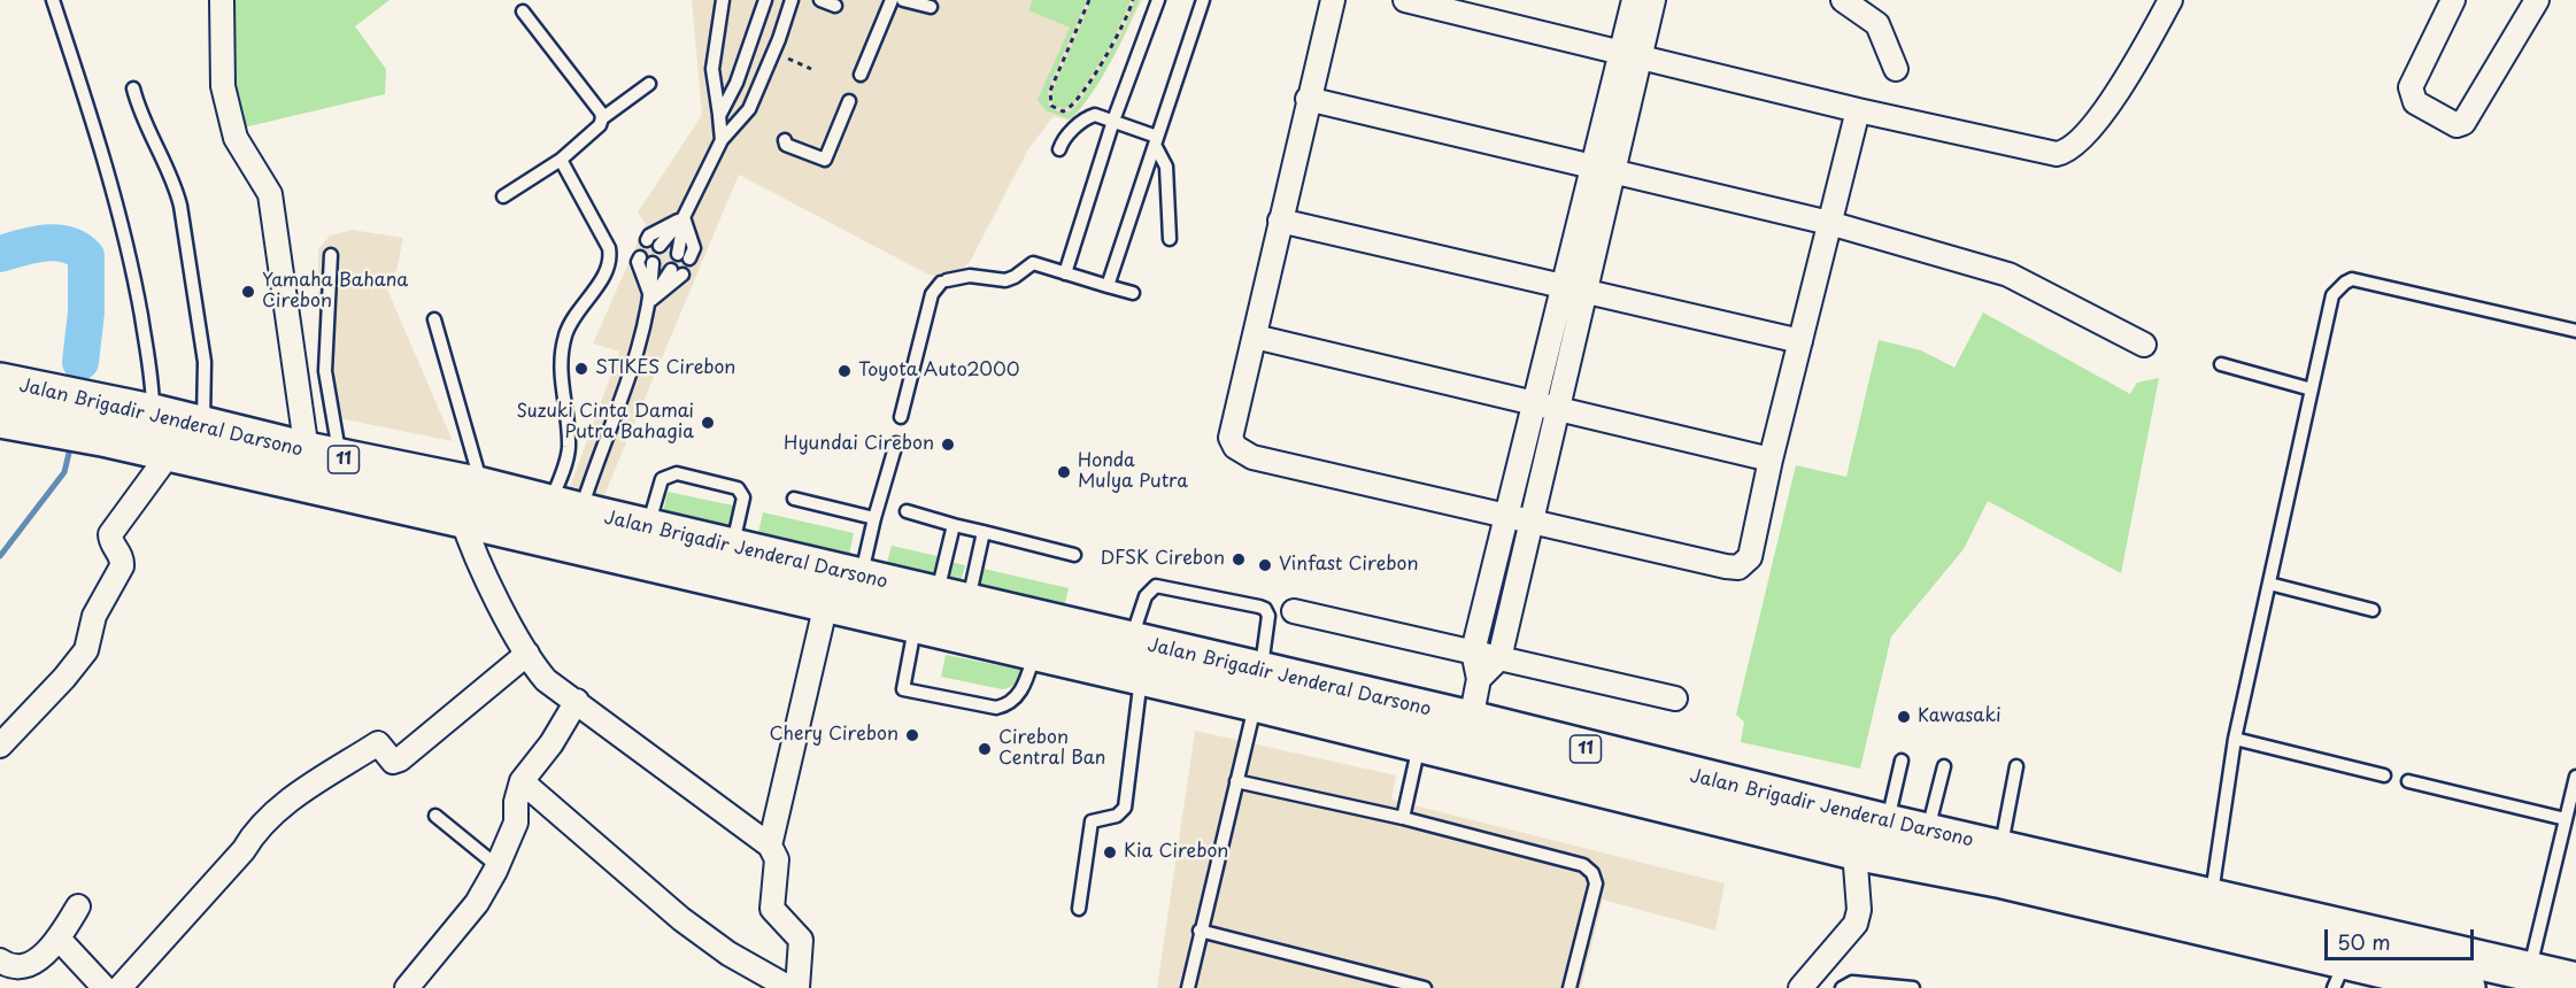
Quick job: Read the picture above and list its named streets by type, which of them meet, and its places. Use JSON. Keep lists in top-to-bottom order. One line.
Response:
{"streets":{"highway":["Jalan Brigadir Jenderal Darsono","11"]},"places":["Yamaha Bahana Cirebon","STIKES Cirebon","Toyota Auto2000","Suzuki Cinta Damai Putra Bahagia","Hyundai Cirebon","Honda Mulya Putra","DFSK Cirebon","Vinfast Cirebon","Kawasaki","Chery Cirebon","Cirebon Central Ban","Kia Cirebon"],"scale_bar":"50 m"}
